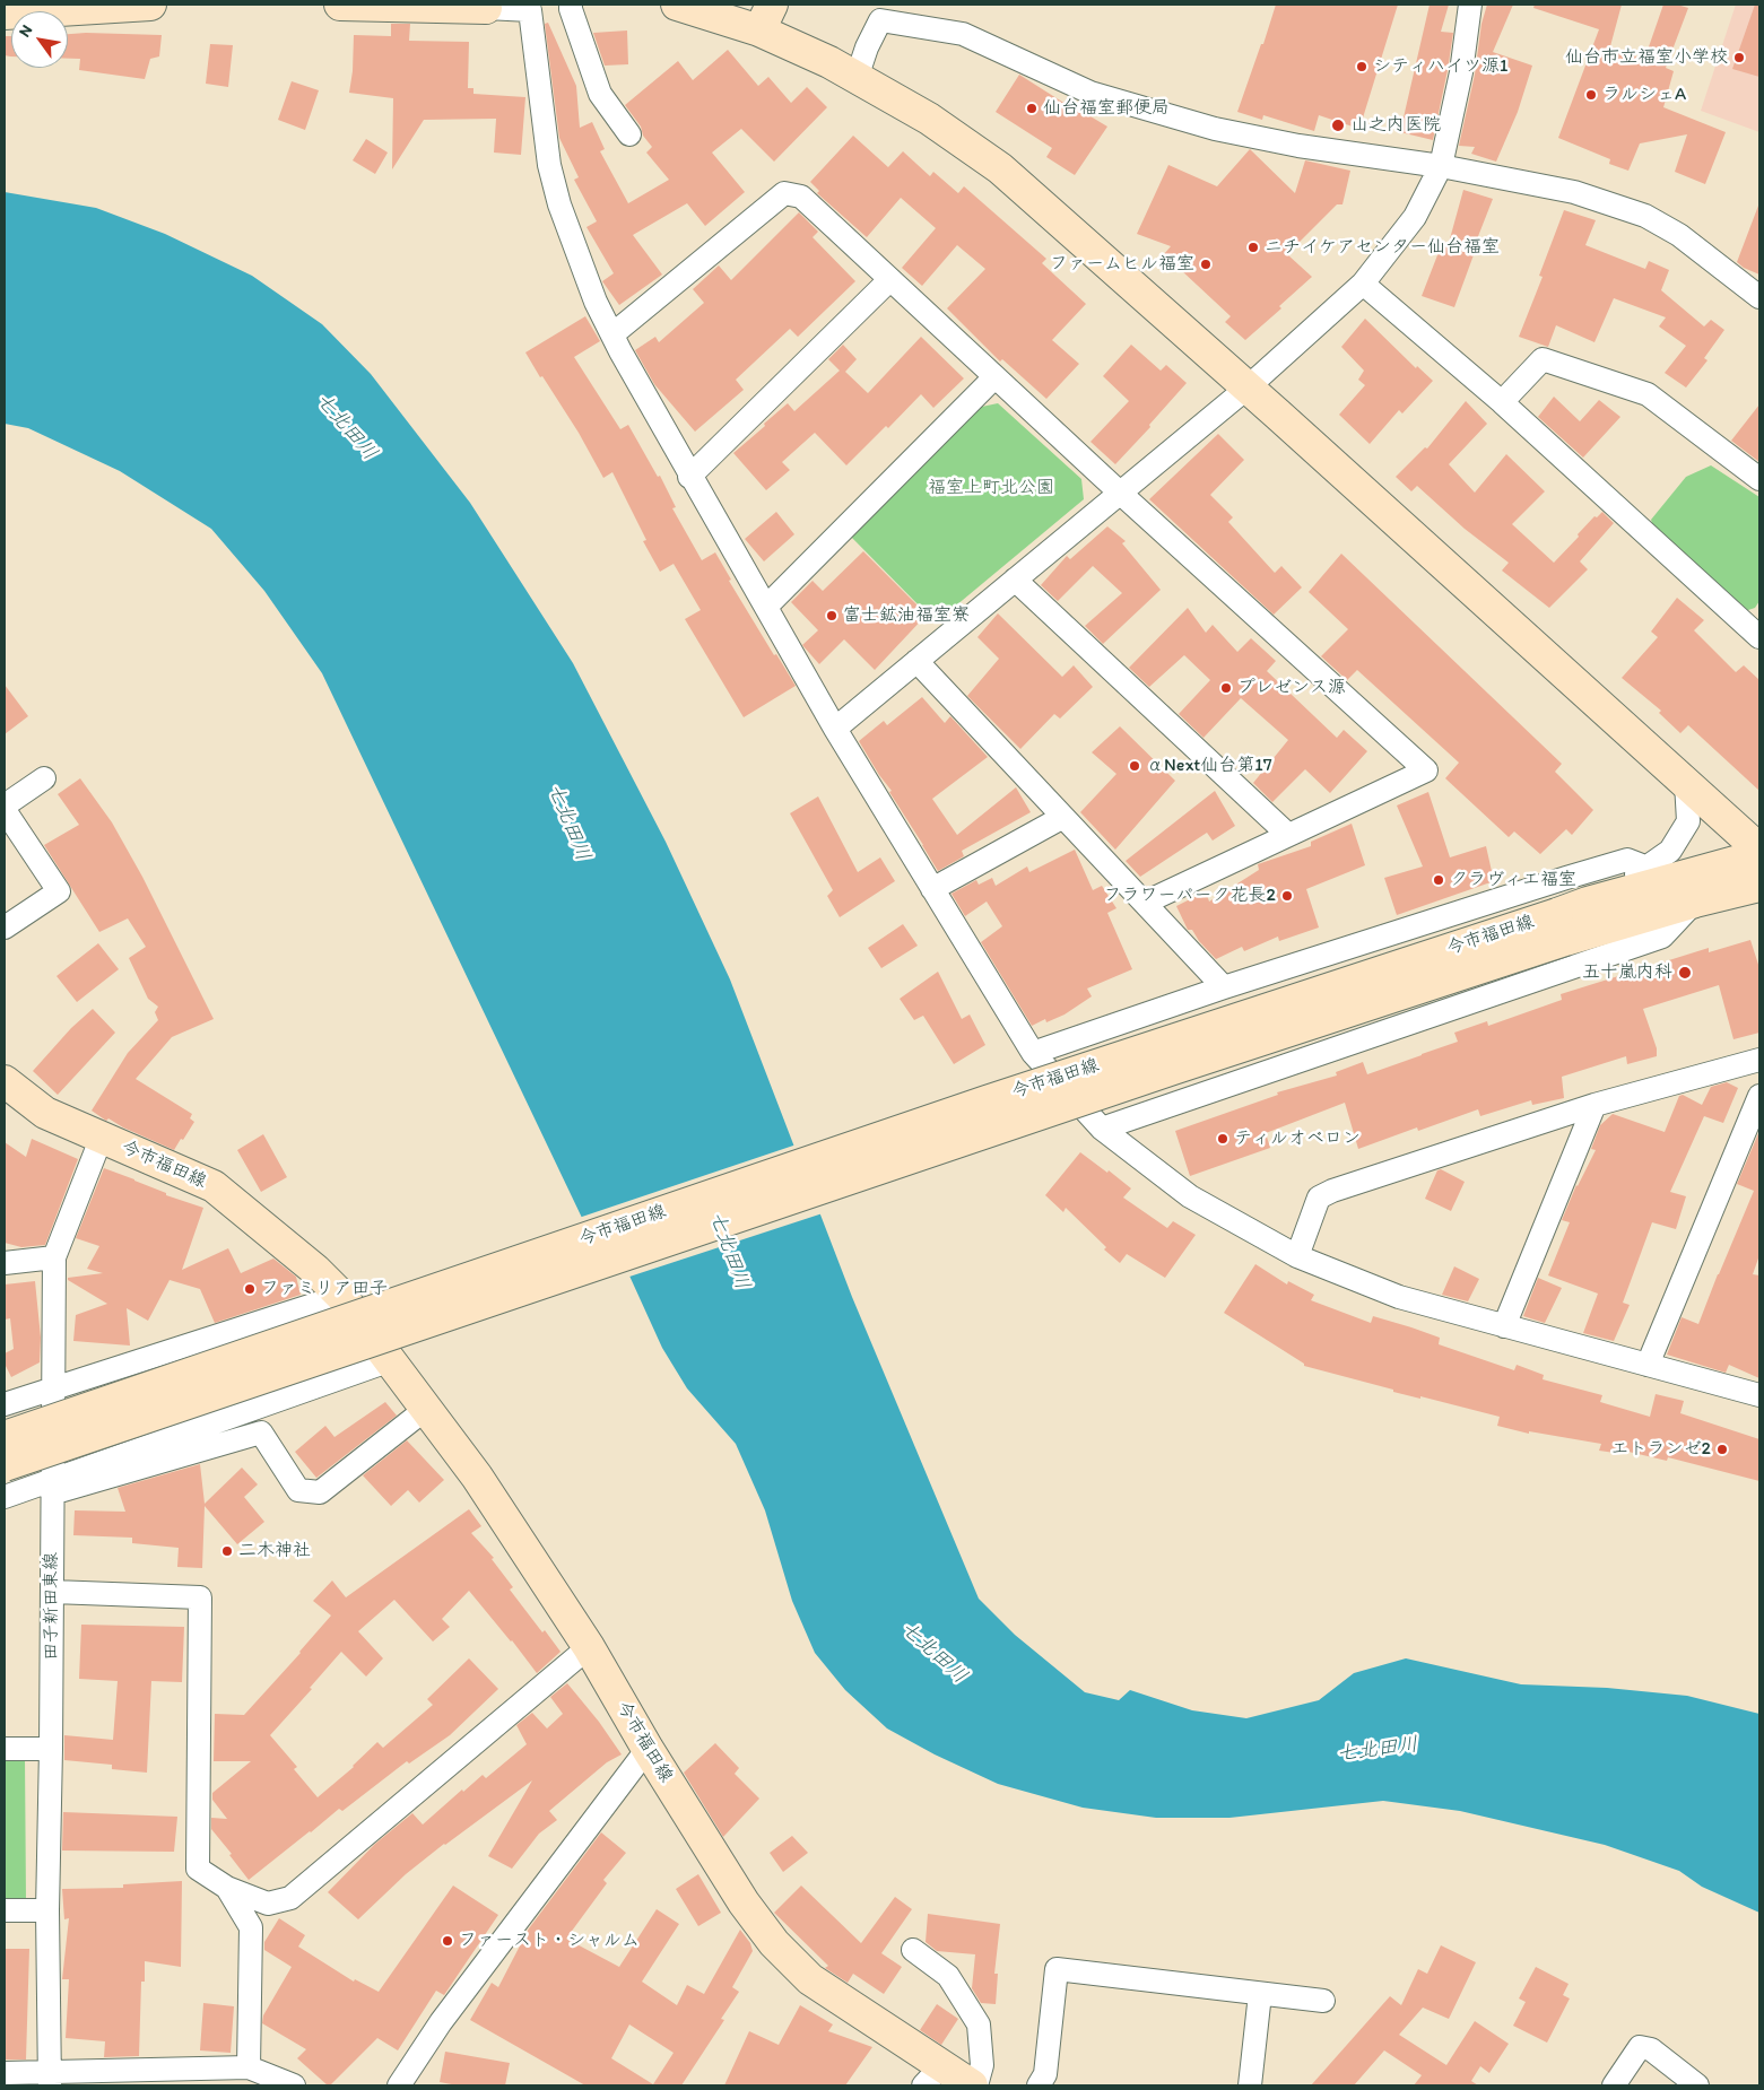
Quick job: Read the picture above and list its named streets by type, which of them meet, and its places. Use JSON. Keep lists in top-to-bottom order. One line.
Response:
{"streets":{"main road":["今市福田線"],"street":["田子新田東線"]},"crossings":[["今市福田線","田子新田東線"]],"water":["七北田川"],"parks":["福室上町北公園"],"places":["仙台市立福室小学校","シティハイツ源1","ラルシェA","仙台福室郵便局","山之内医院","ニチイケアセンター仙台福室","ファームヒル福室","富士鉱油福室寮","プレゼンス源","αNext仙台第17","クラヴィエ福室","フラワーパーク花長2","五十嵐内科","ティルオベロン","ファミリア田子","エトランゼ2","二木神社","ファースト・シャルム"],"north":"top left"}
